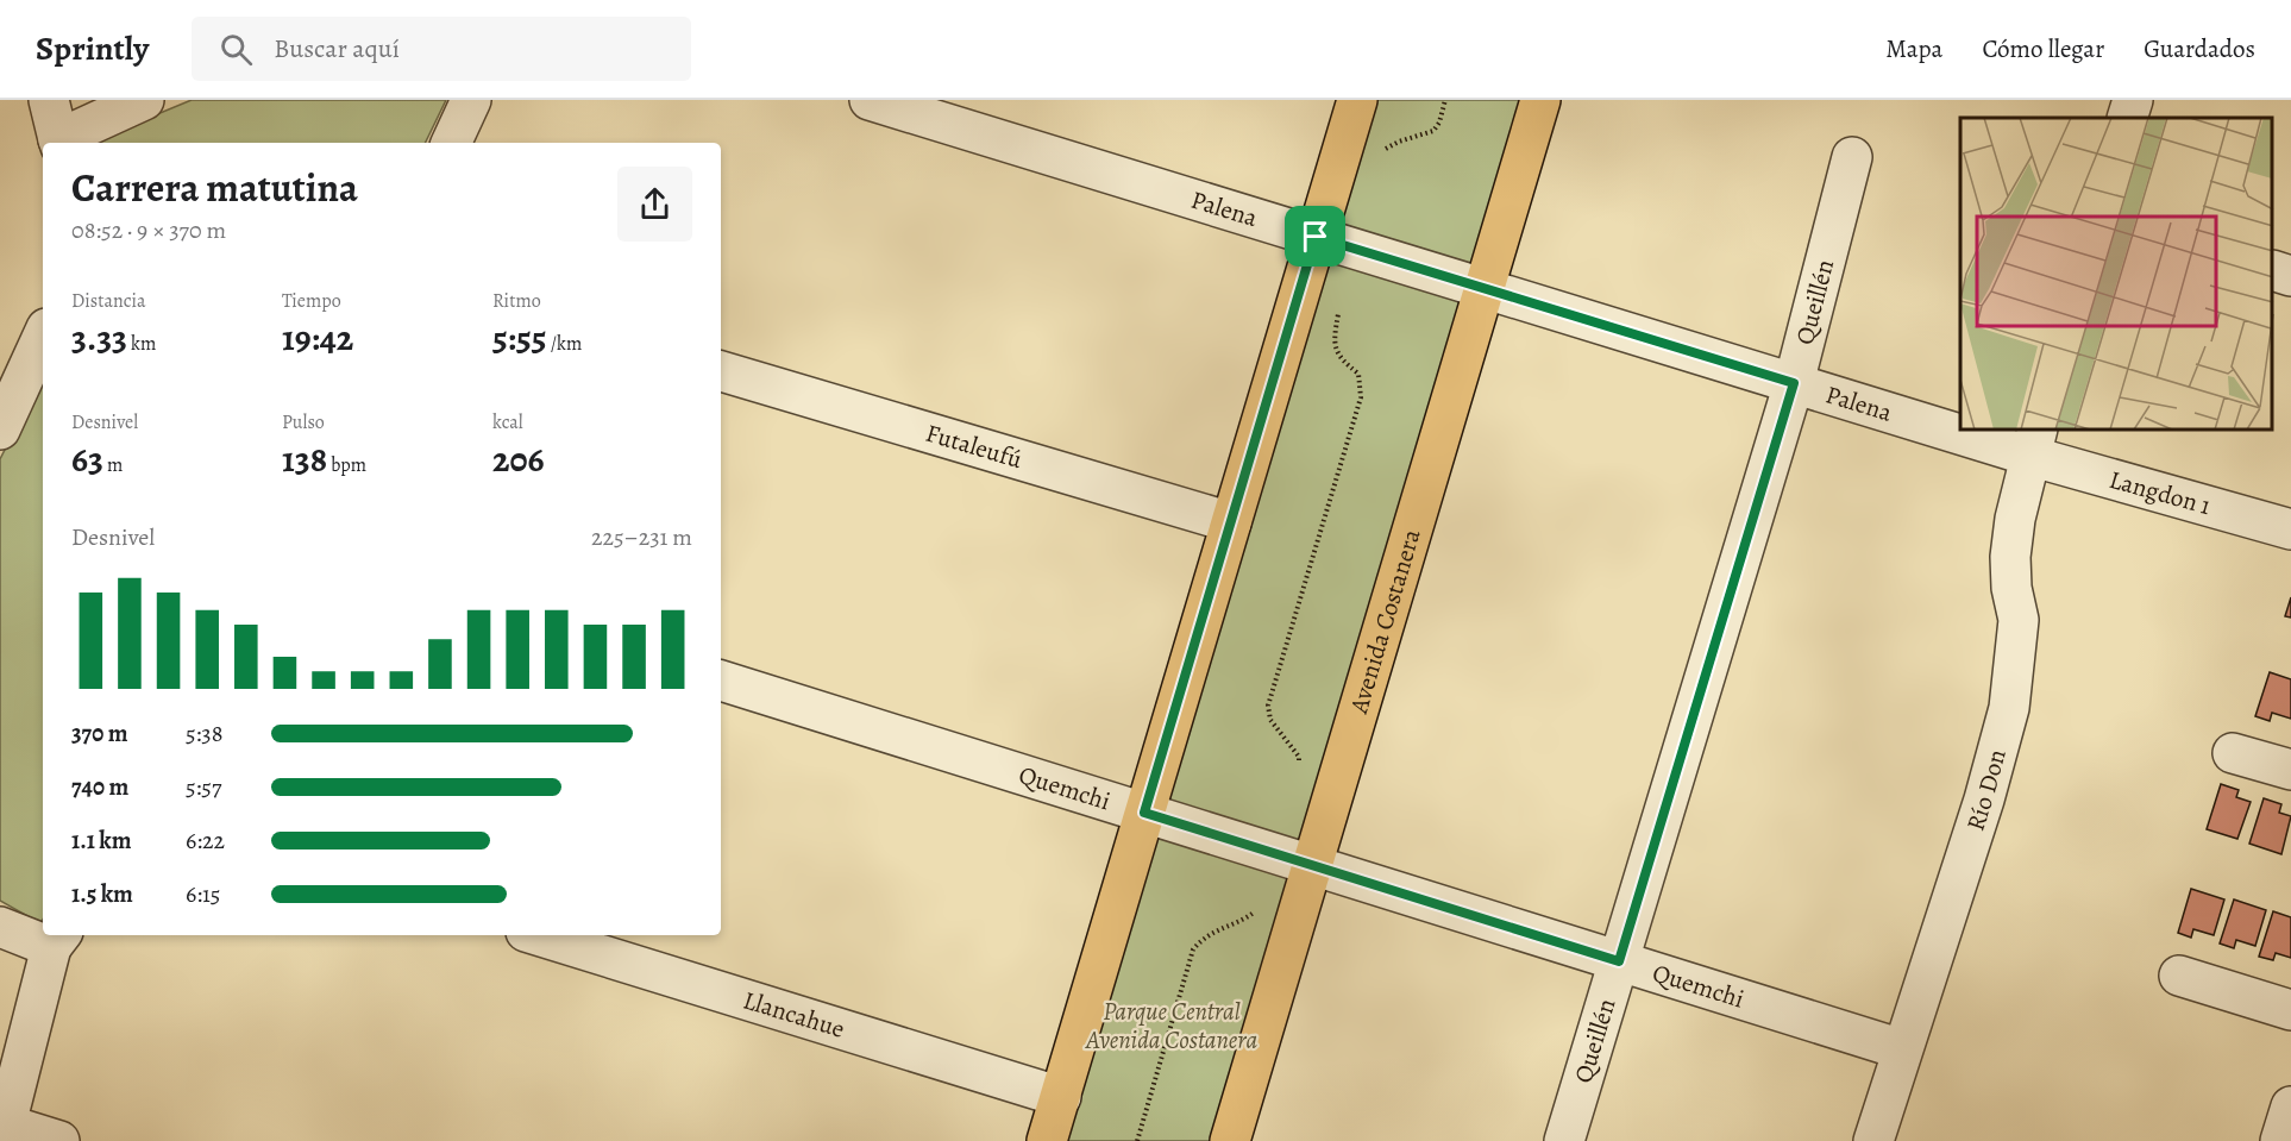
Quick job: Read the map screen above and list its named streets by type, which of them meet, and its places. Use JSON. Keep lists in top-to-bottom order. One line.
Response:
{"streets":{"main road":["Avenida Costanera"],"street":["Palena","Queillén","Futaleufú","Langdon 1","Quemchi","Río Don","Llancahue"]},"crossings":[["Palena","Queillén"],["Palena","Langdon 1"],["Palena","Avenida Costanera"],["Palena","Río Don"],["Queillén","Quemchi"],["Langdon 1","Río Don"],["Avenida Costanera","Quemchi"],["Quemchi","Río Don"]],"parks":["Parque Central Avenida Costanera"],"page":{"header":"Sprintly","search":"Buscar aquí","nav":["Mapa","Cómo llegar","Guardados"],"heading":["Carrera matutina","08:52 · 9 × 370 m"],"stats":[["Distancia","3.33 km"],["Tiempo","19:42"],["Ritmo","5:55 /km"],["Desnivel","63 m"],["Pulso","138 bpm"],["kcal","206"]],"chart":["Desnivel","225–231 m"],"list":[{"name":"370 m","note":"5:38"},{"name":"740 m","note":"5:57"},{"name":"1.1 km","note":"6:22"},{"name":"1.5 km","note":"6:15"}]}}
